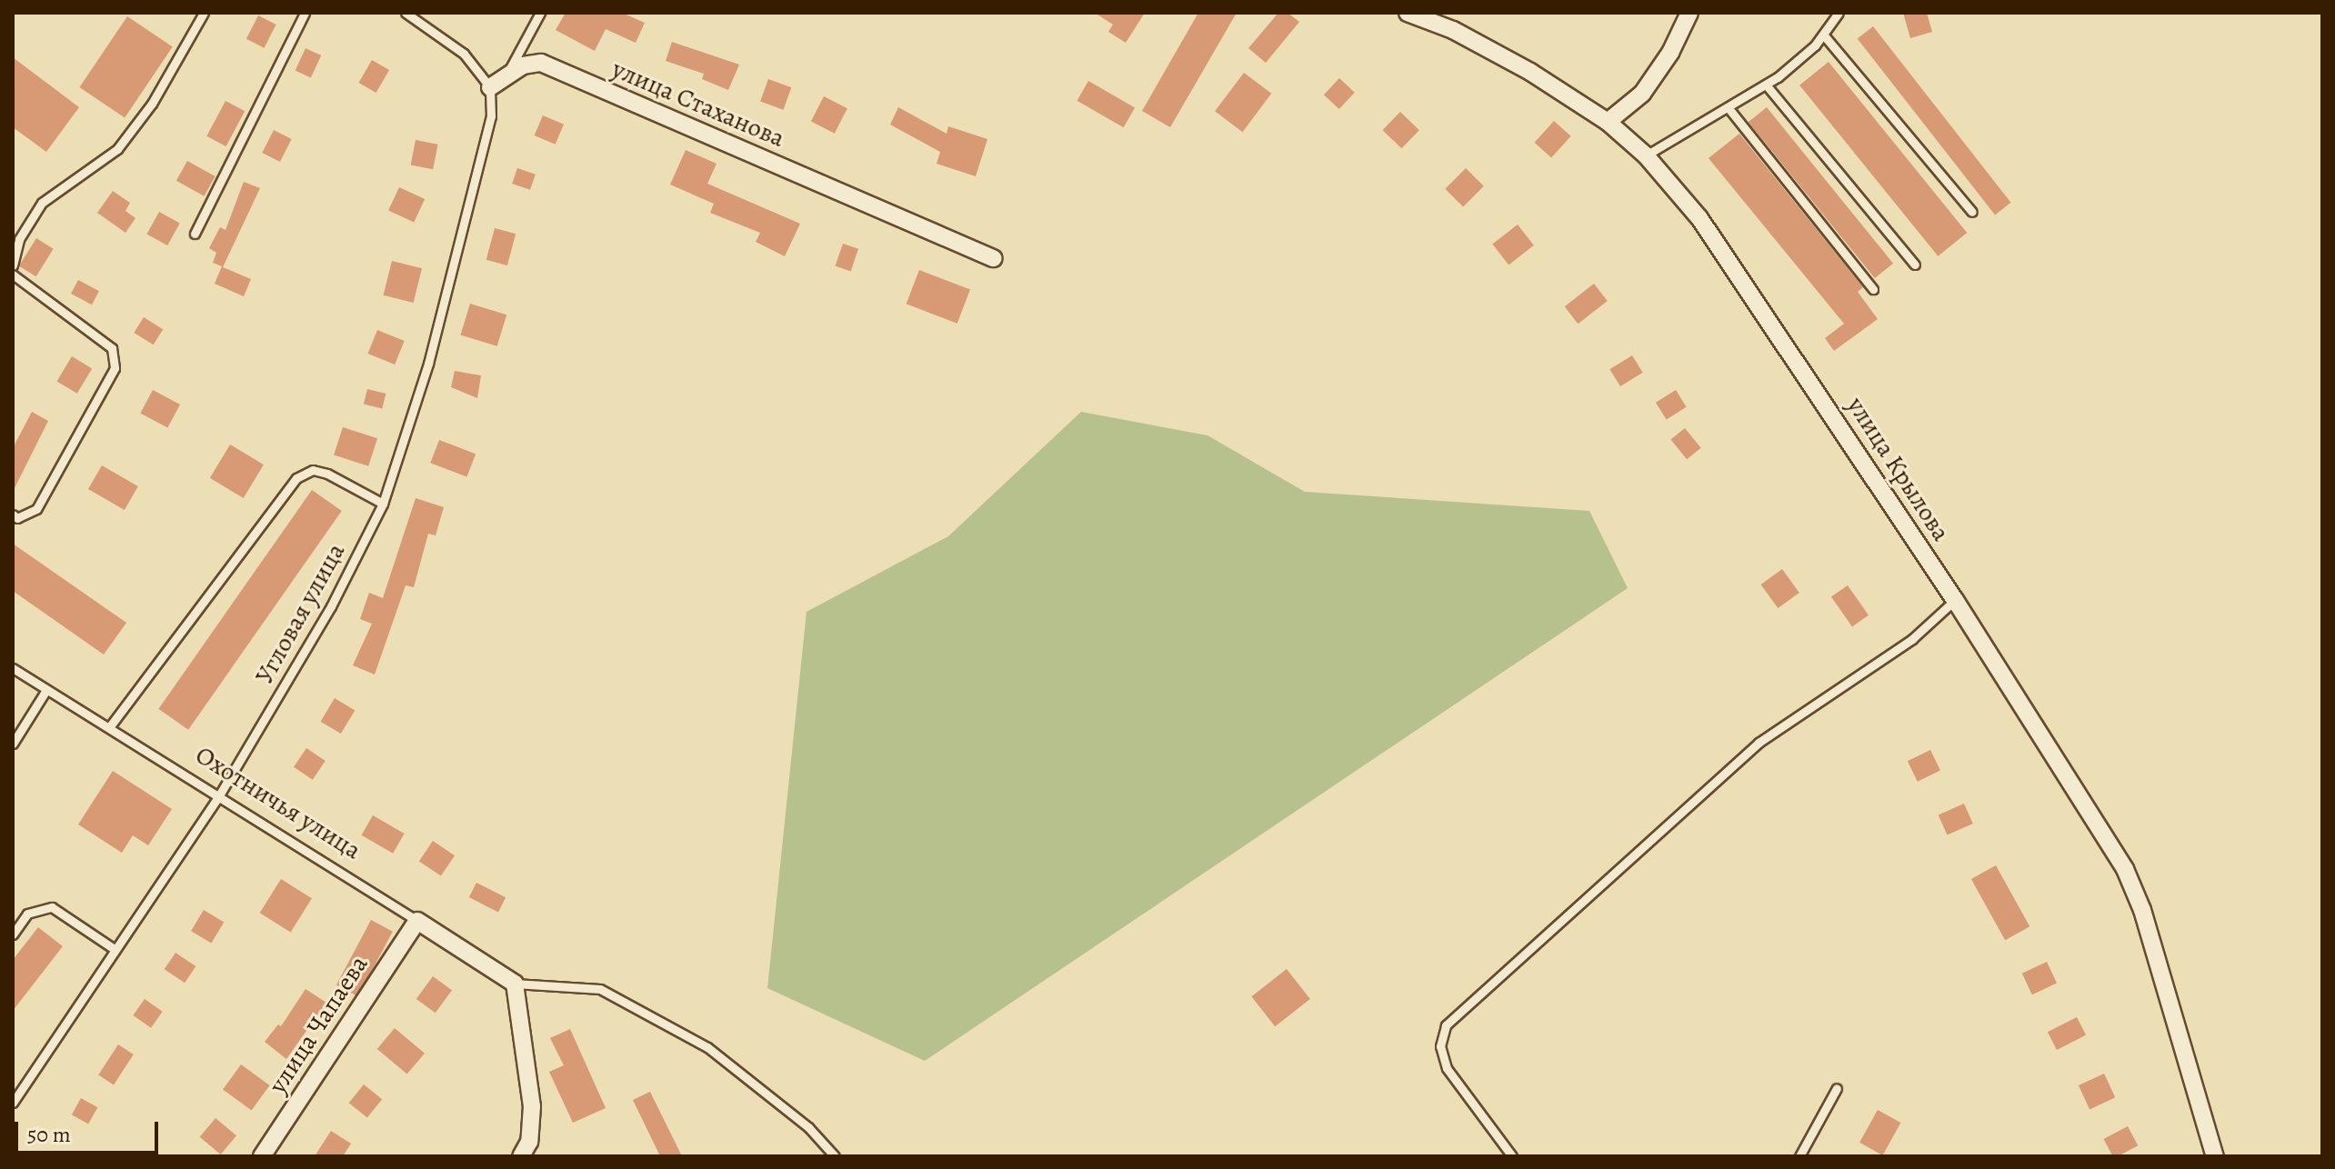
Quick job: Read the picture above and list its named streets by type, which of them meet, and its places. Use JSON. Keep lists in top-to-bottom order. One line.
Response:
{"streets":{"street":["улица Стаханова","улица Крылова","Охотничья улица","улица Чапаева"],"lane":["Угловая улица"]},"crossings":[["улица Стаханова","Угловая улица"],["Угловая улица","Охотничья улица"],["Охотничья улица","улица Чапаева"]],"scale_bar":"50 m"}
